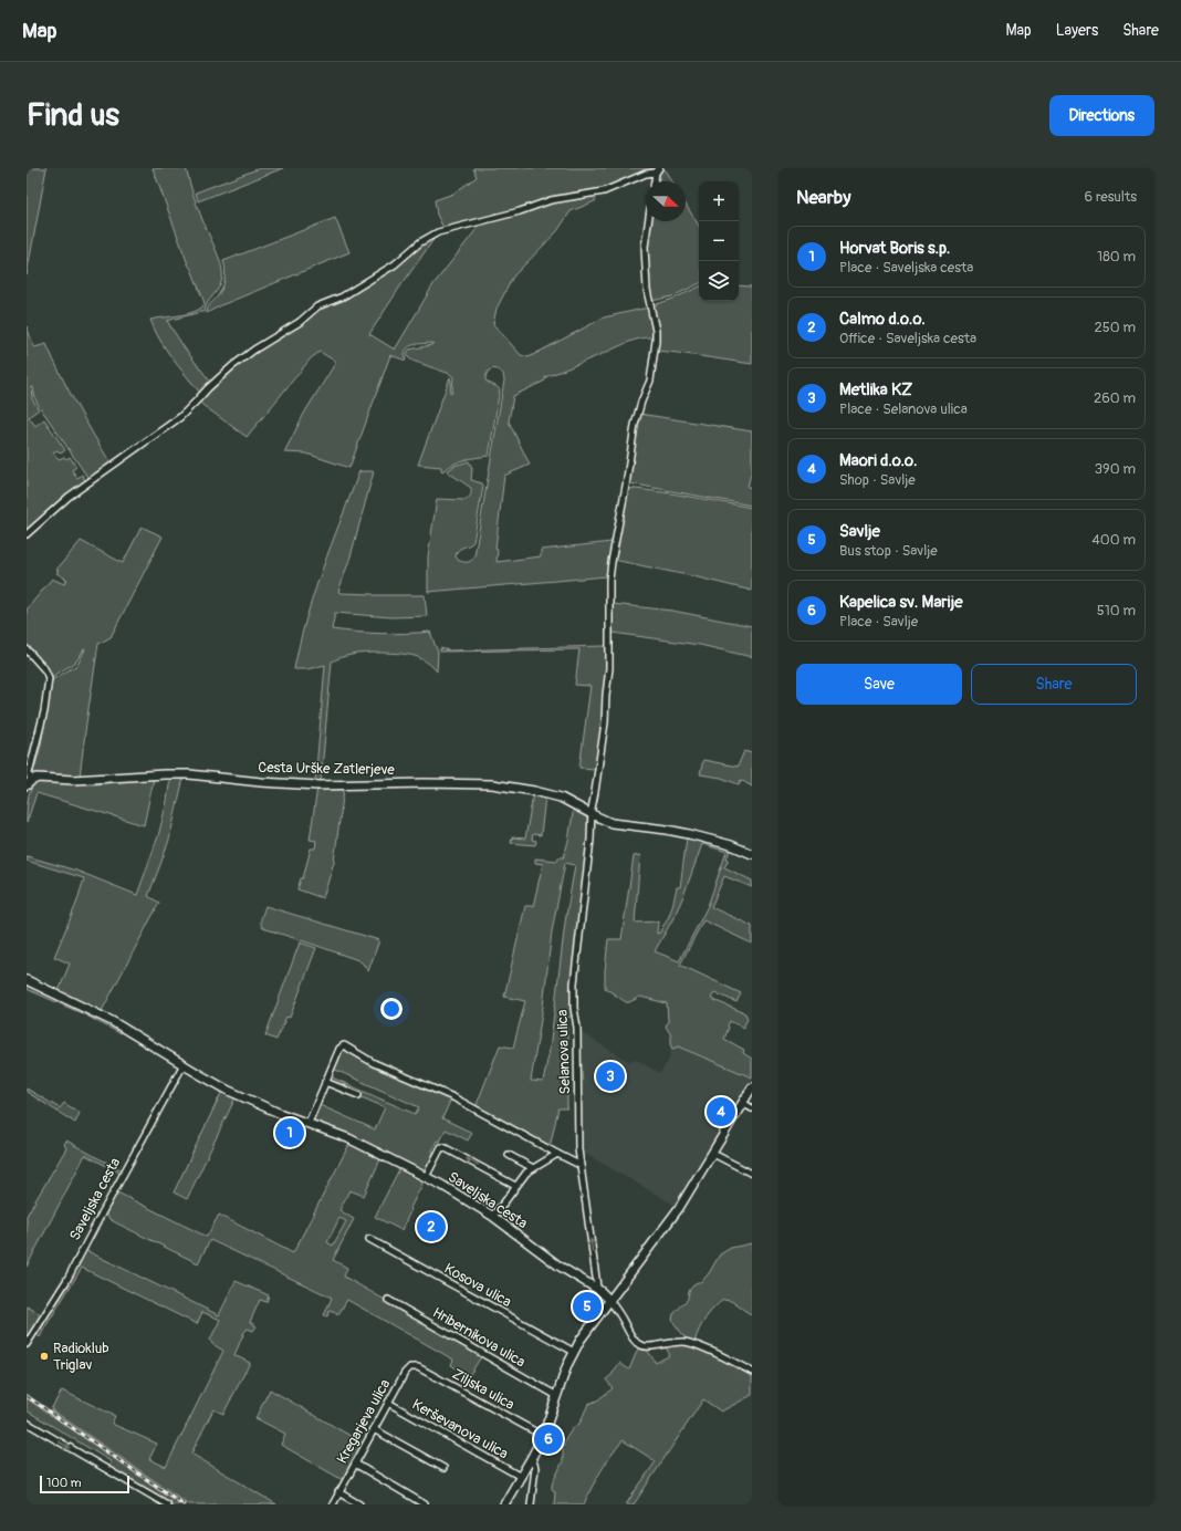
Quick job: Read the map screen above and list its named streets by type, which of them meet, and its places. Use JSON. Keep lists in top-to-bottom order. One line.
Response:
{"streets":{"street":["Cesta Urške Zatlerjeve","Selanova ulica","Saveljska cesta","Kosova ulica","Hribernikova ulica","Ziljska ulica","Kregarjeva ulica","Kerševanova ulica"]},"crossings":[["Cesta Urške Zatlerjeve","Selanova ulica"],["Selanova ulica","Saveljska cesta"],["Ziljska ulica","Kregarjeva ulica"],["Kregarjeva ulica","Kerševanova ulica"]],"places":["Radioklub Triglav"],"scale_bar":"100 m","north":"right","page":{"header":"Map","nav":["Map","Layers","Share"],"buttons":["Directions",["Save","Share"]],"title":"Find us","heading":["Nearby","6 results"],"map_buttons":["+","−"],"list":[{"mark":"1","name":"Horvat Boris s.p.","note":"Place · Saveljska cesta","value":"180 m"},{"mark":"2","name":"Calmo d.o.o.","note":"Office · Saveljska cesta","value":"250 m"},{"mark":"3","name":"Metlika KZ","note":"Place · Selanova ulica","value":"260 m"},{"mark":"4","name":"Maori d.o.o.","note":"Shop · Savlje","value":"390 m"},{"mark":"5","name":"Savlje","note":"Bus stop · Savlje","value":"400 m"},{"mark":"6","name":"Kapelica sv. Marije","note":"Place · Savlje","value":"510 m"}],"pins":["3","4","1","2","5","6"],"scale":"100 m"}}
